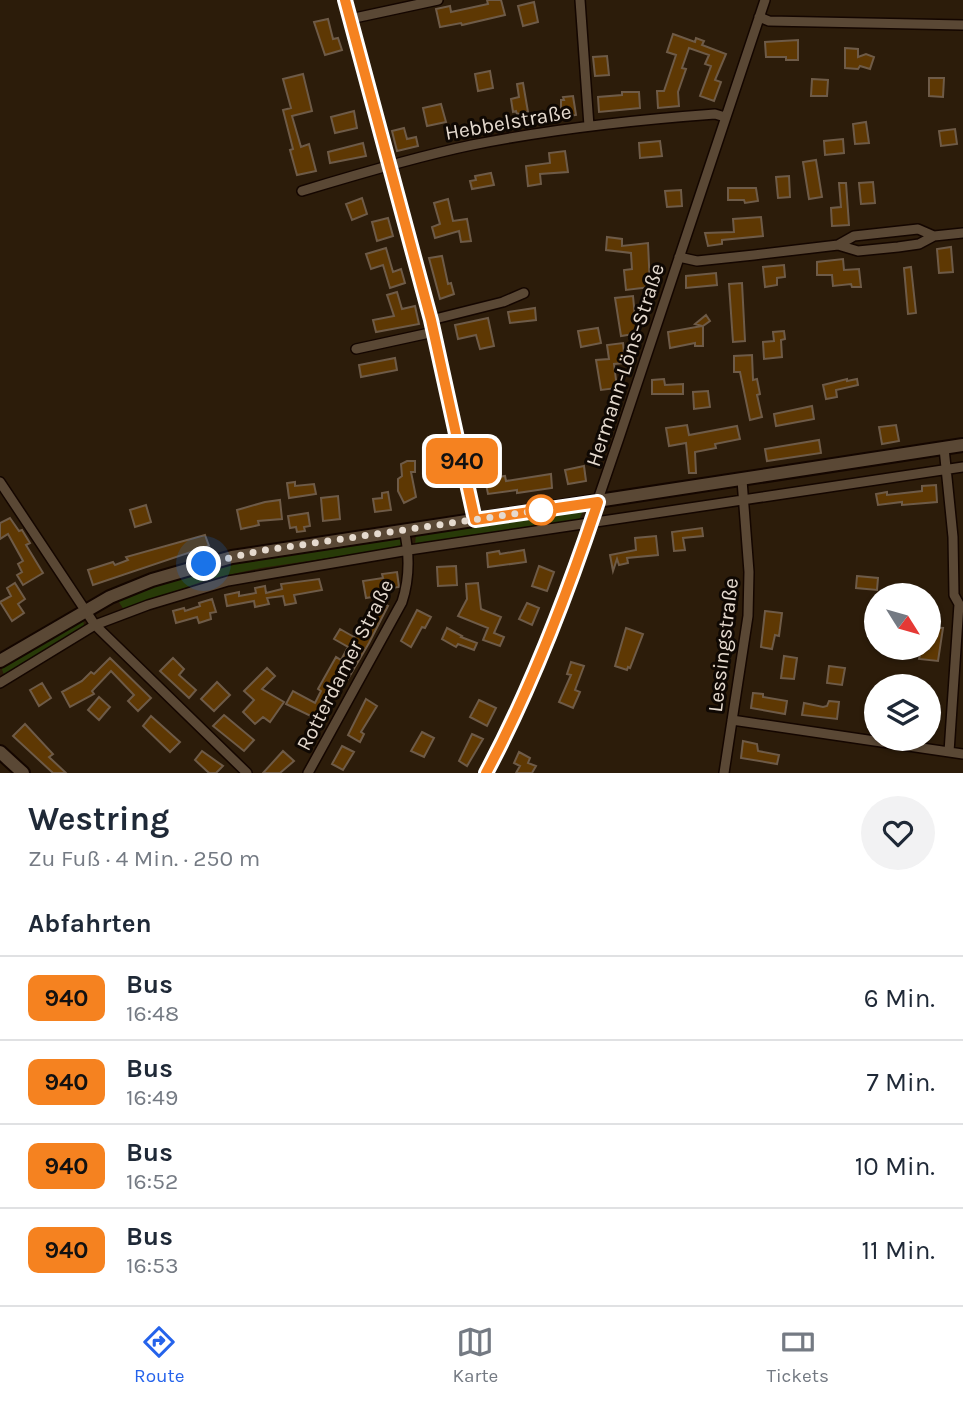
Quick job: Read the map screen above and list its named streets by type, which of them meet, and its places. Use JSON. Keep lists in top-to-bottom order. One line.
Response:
{"streets":{"street":["Hebbelstraße","Hermann-Löns-Straße","Lessingstraße","Rotterdamer Straße"]},"crossings":[["Hebbelstraße","Hermann-Löns-Straße"]],"lines":["bus line 940"],"north":"bottom right","page":{"on_map":"940","heading":[["Westring","Zu Fuß · 4 Min. · 250 m"],"Abfahrten"],"list":[{"mark":"940","name":"Bus","note":"16:48","value":"6 Min."},{"mark":"940","name":"Bus","note":"16:49","value":"7 Min."},{"mark":"940","name":"Bus","note":"16:52","value":"10 Min."},{"mark":"940","name":"Bus","note":"16:53","value":"11 Min."}],"tabs":["Route","Karte","Tickets"]}}
